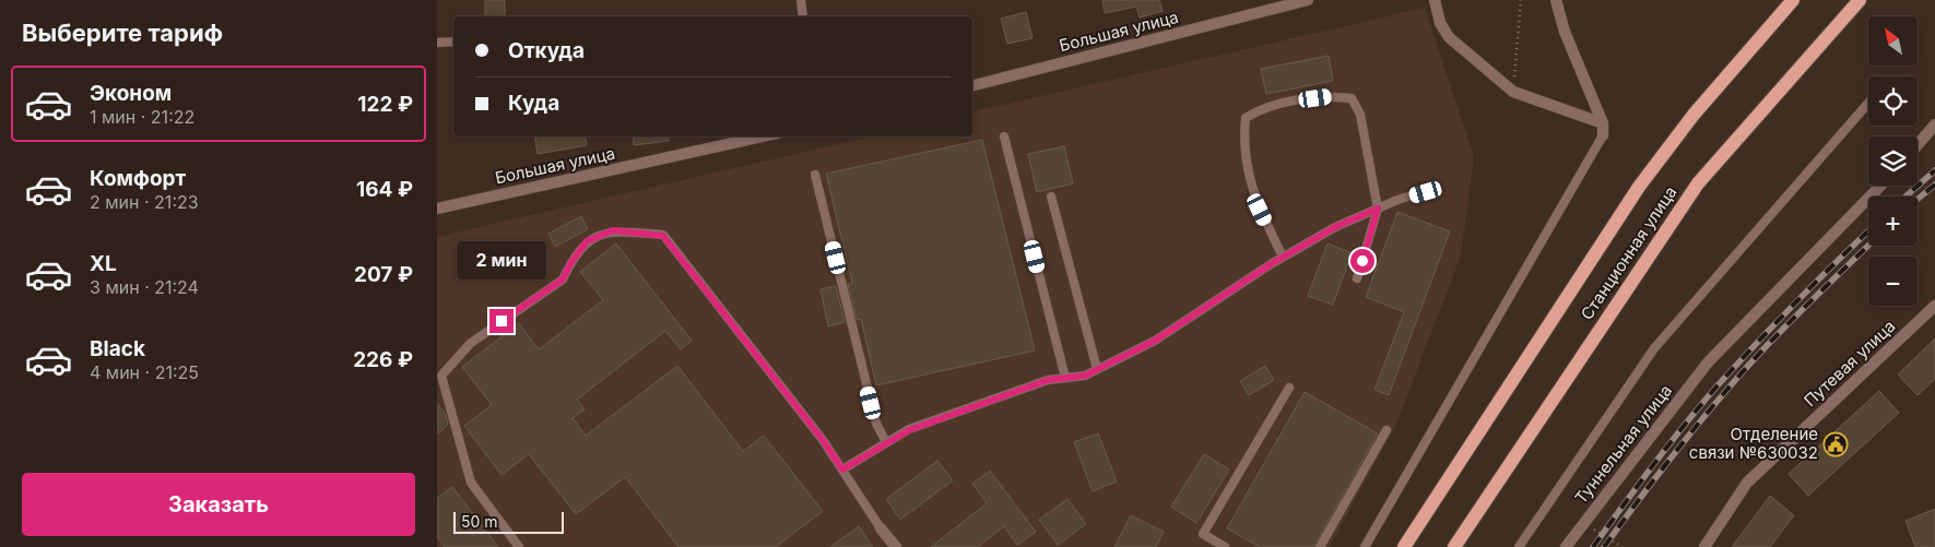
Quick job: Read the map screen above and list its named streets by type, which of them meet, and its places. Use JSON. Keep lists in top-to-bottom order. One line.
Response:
{"streets":{"main road":["Станционная улица"],"street":["Большая улица","Путевая улица","Туннельная улица"]},"places":{"public building":["Отделение связи №630032"]},"scale_bar":"50 m","north":"top left","page":{"heading":"Выберите тариф","map_buttons":["+","−"],"banner":["Откуда","Куда"],"list":[{"name":"Эконом","note":"1 мин · 21:22","value":"122 ₽"},{"name":"Комфорт","note":"2 мин · 21:23","value":"164 ₽"},{"name":"XL","note":"3 мин · 21:24","value":"207 ₽"},{"name":"Black","note":"4 мин · 21:25","value":"226 ₽"}],"bubble":"2 мин","buttons":"Заказать","scale":"50 m"}}
